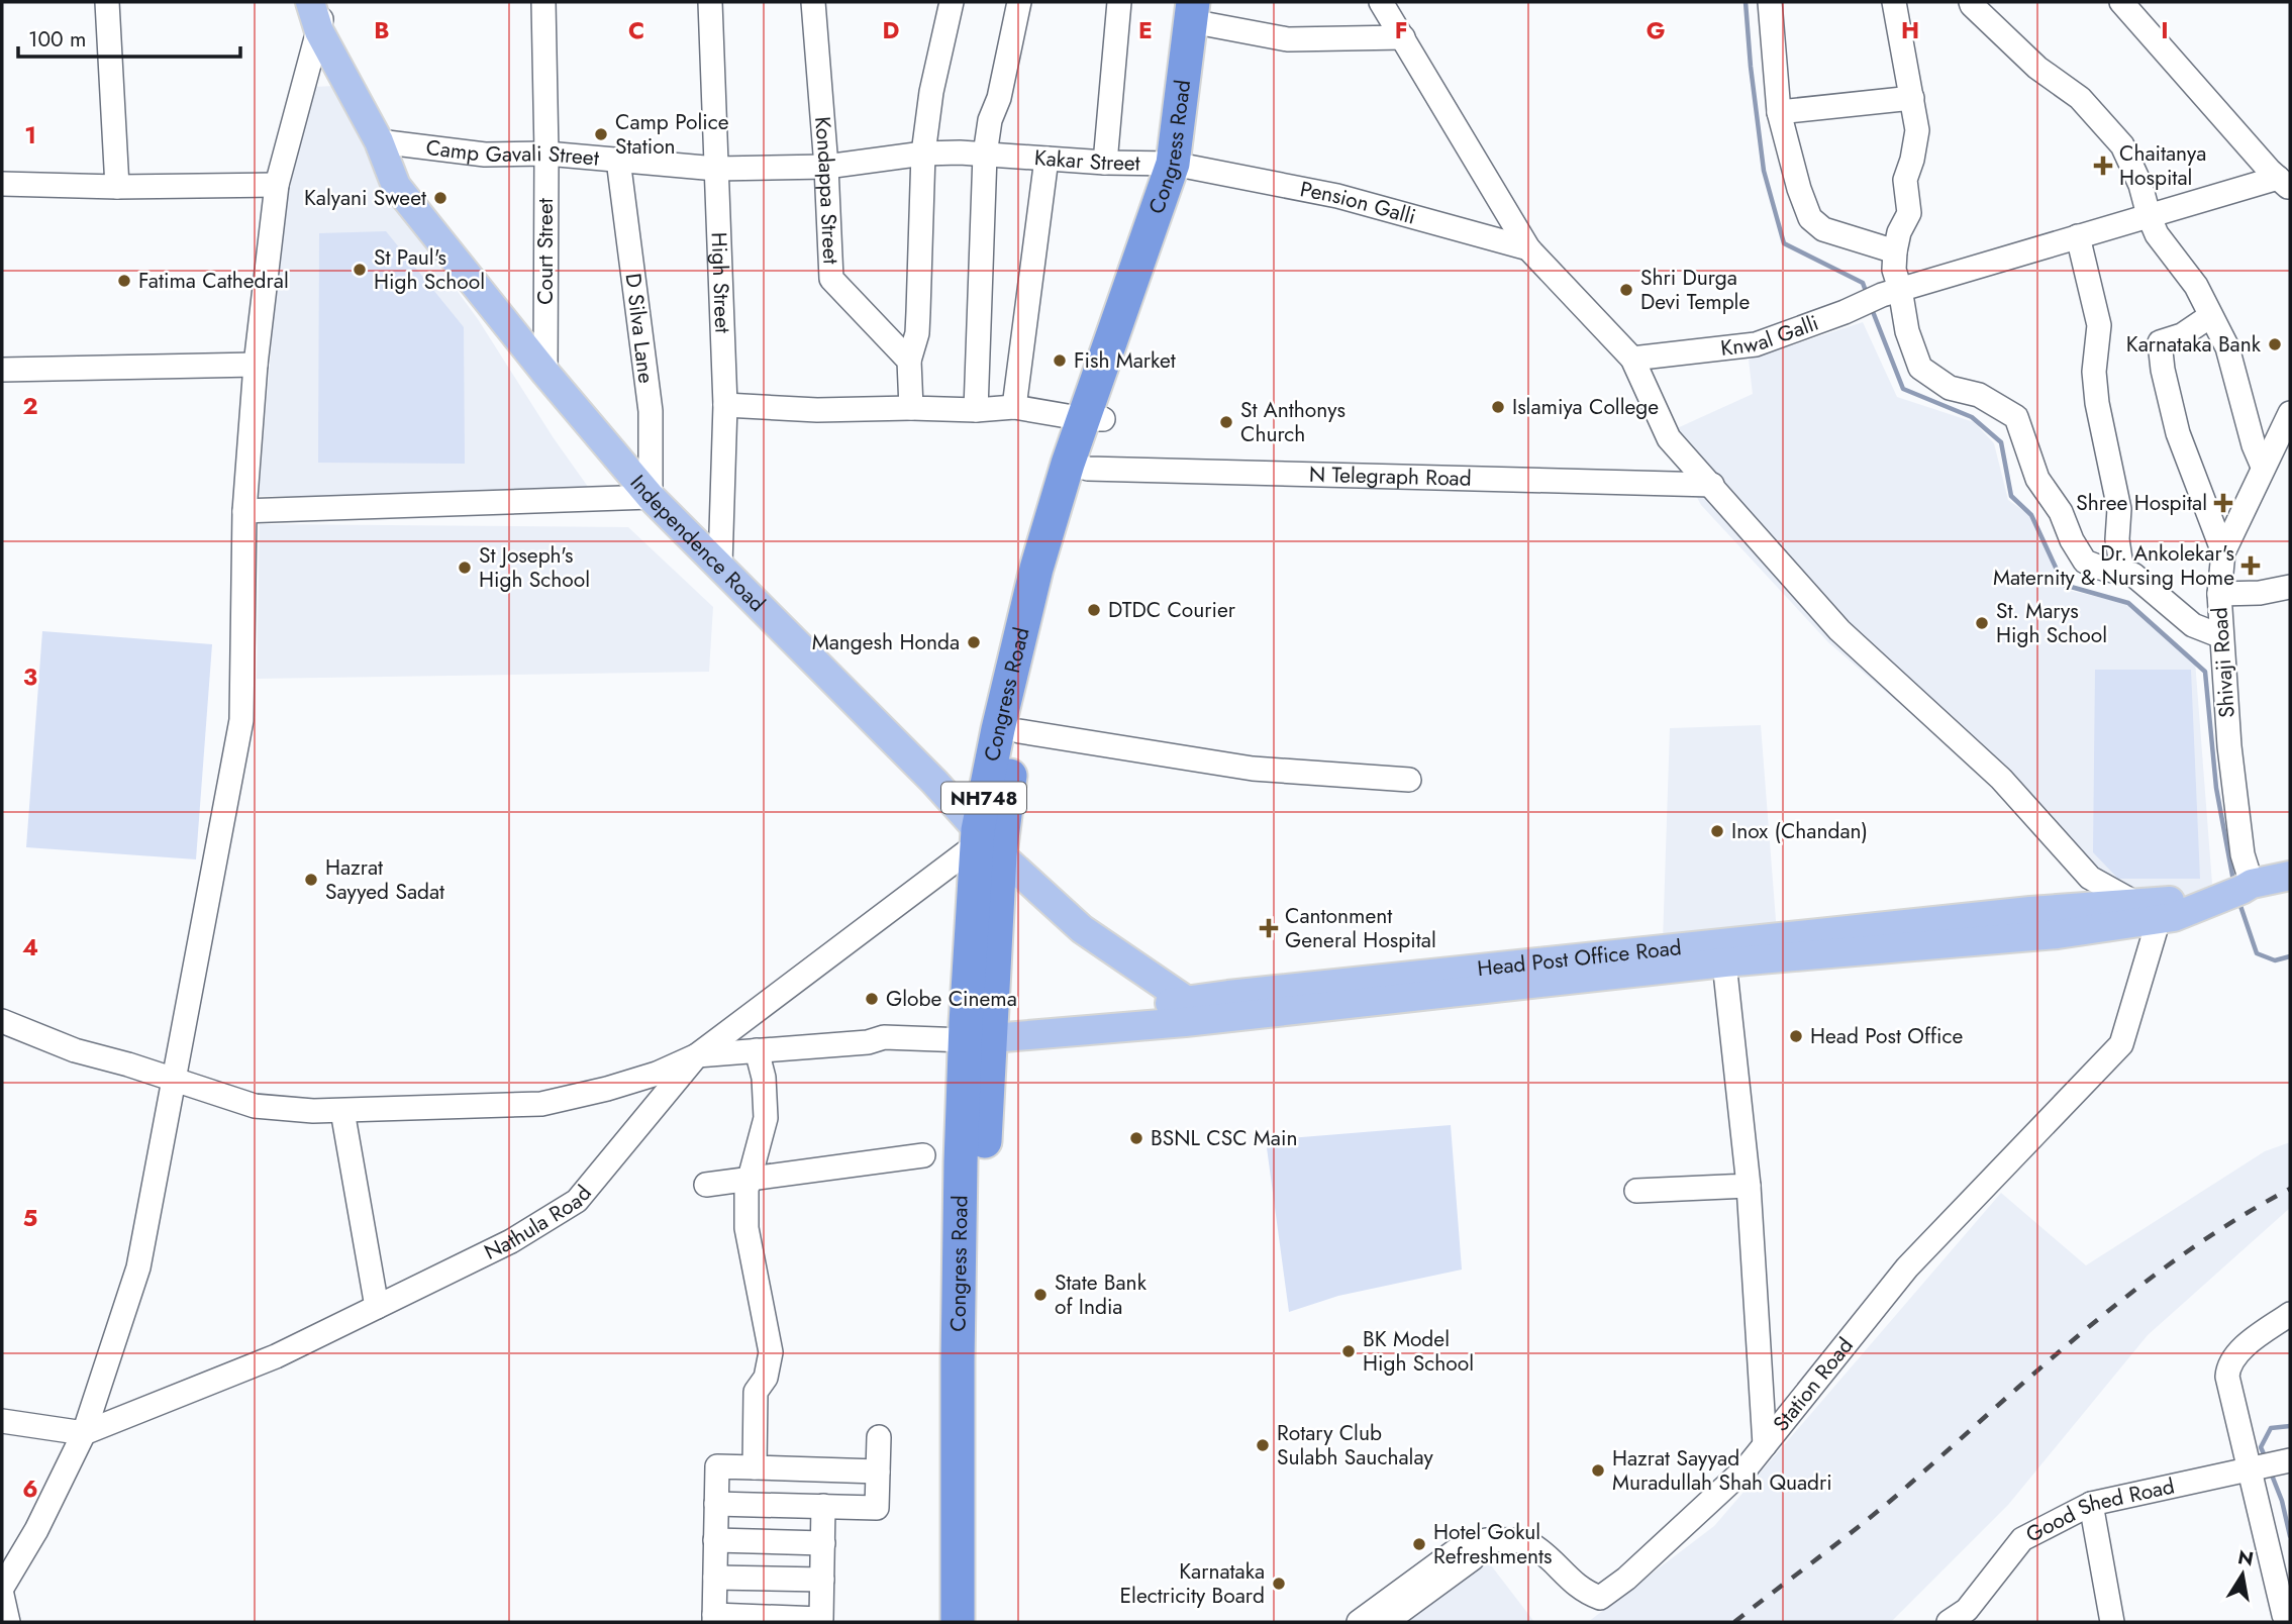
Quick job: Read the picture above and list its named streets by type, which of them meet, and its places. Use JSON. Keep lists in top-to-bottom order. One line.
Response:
{"streets":{"highway":["Congress Road","NH748"],"main road":["Independence Road","Head Post Office Road"],"street":["Camp Gavali Street","Kakar Street","Kondappa Street","Pension Galli","Court Street","High Street","D Silva Lane","Knwal Galli","N Telegraph Road","Shivaji Road","Nathula Road","Station Road","Good Shed Road"]},"crossings":[["Congress Road","Kakar Street"],["Congress Road","Pension Galli"],["Congress Road","N Telegraph Road"],["Congress Road","Independence Road"],["Congress Road","Head Post Office Road"],["Congress Road","Nathula Road"],["Camp Gavali Street","Kakar Street"],["Camp Gavali Street","Kondappa Street"],["Camp Gavali Street","Court Street"],["Camp Gavali Street","High Street"],["Camp Gavali Street","D Silva Lane"],["Camp Gavali Street","Independence Road"],["Kakar Street","Pension Galli"],["Court Street","Independence Road"],["High Street","Independence Road"],["D Silva Lane","Independence Road"],["Independence Road","Head Post Office Road"],["Independence Road","Nathula Road"],["Shivaji Road","Head Post Office Road"],["Head Post Office Road","Station Road"]],"places":{"other":["Camp Police Station","Kalyani Sweet","St Paul's High School","Fatima Cathedral","Shri Durga Devi Temple","Karnataka Bank","Fish Market","Islamiya College","St Anthonys Church","St Joseph's High School","DTDC Courier","St. Marys High School","Mangesh Honda","Inox (Chandan)","Hazrat Sayyed Sadat","Globe Cinema","Head Post Office","BSNL CSC Main","State Bank of India","BK Model High School","Rotary Club Sulabh Sauchalay","Hazrat Sayyad Muradullah Shah Quadri","Hotel Gokul Refreshments","Karnataka Electricity Board"],"health":["Chaitanya Hospital","Shree Hospital","Dr. Ankolekar's Maternity & Nursing Home","Cantonment General Hospital"]},"scale_bar":"100 m","north":"top","grid":{"columns":["B","C","D","E","F","G","H","I"],"rows":["1","2","3","4","5","6"]}}
